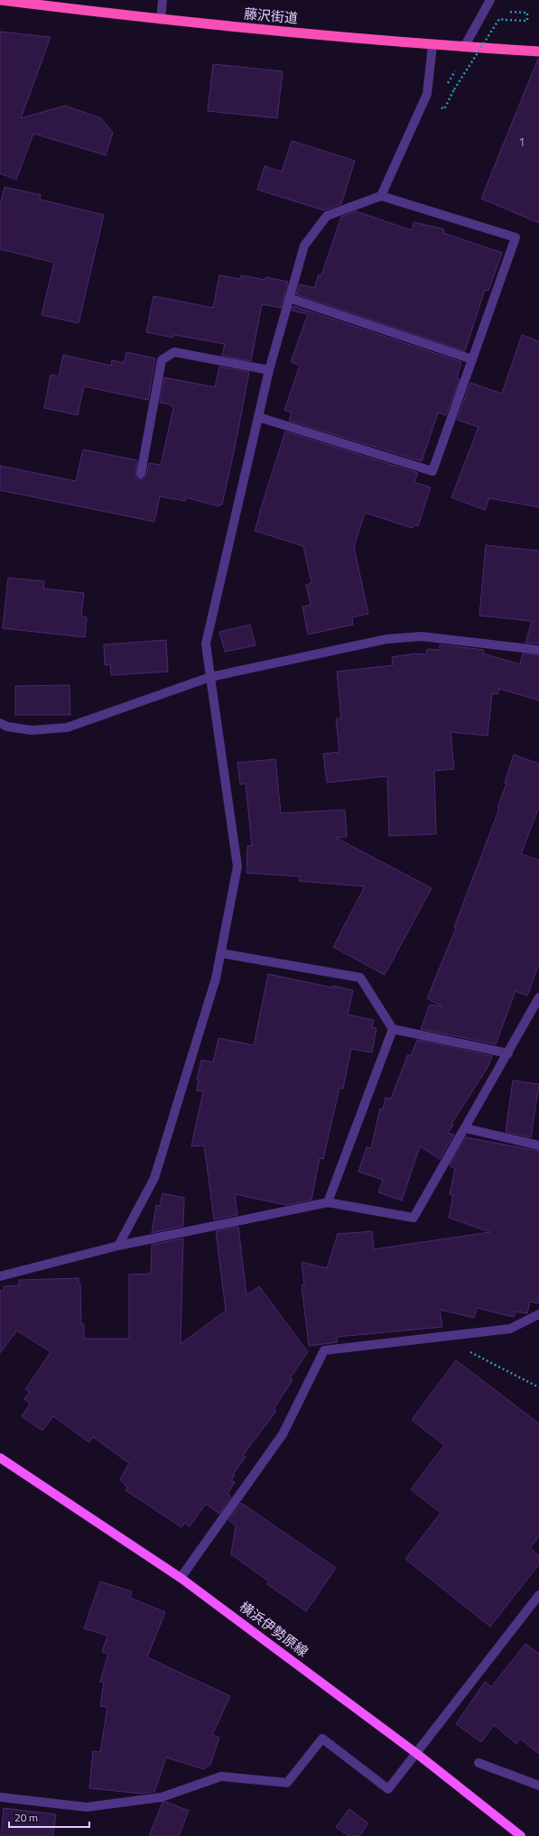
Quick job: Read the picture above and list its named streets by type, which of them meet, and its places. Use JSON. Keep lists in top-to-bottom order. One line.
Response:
{"streets":{"highway":["藤沢街道"],"main road":["横浜伊勢原線"]},"house_numbers":["1"],"scale_bar":"20 m"}
